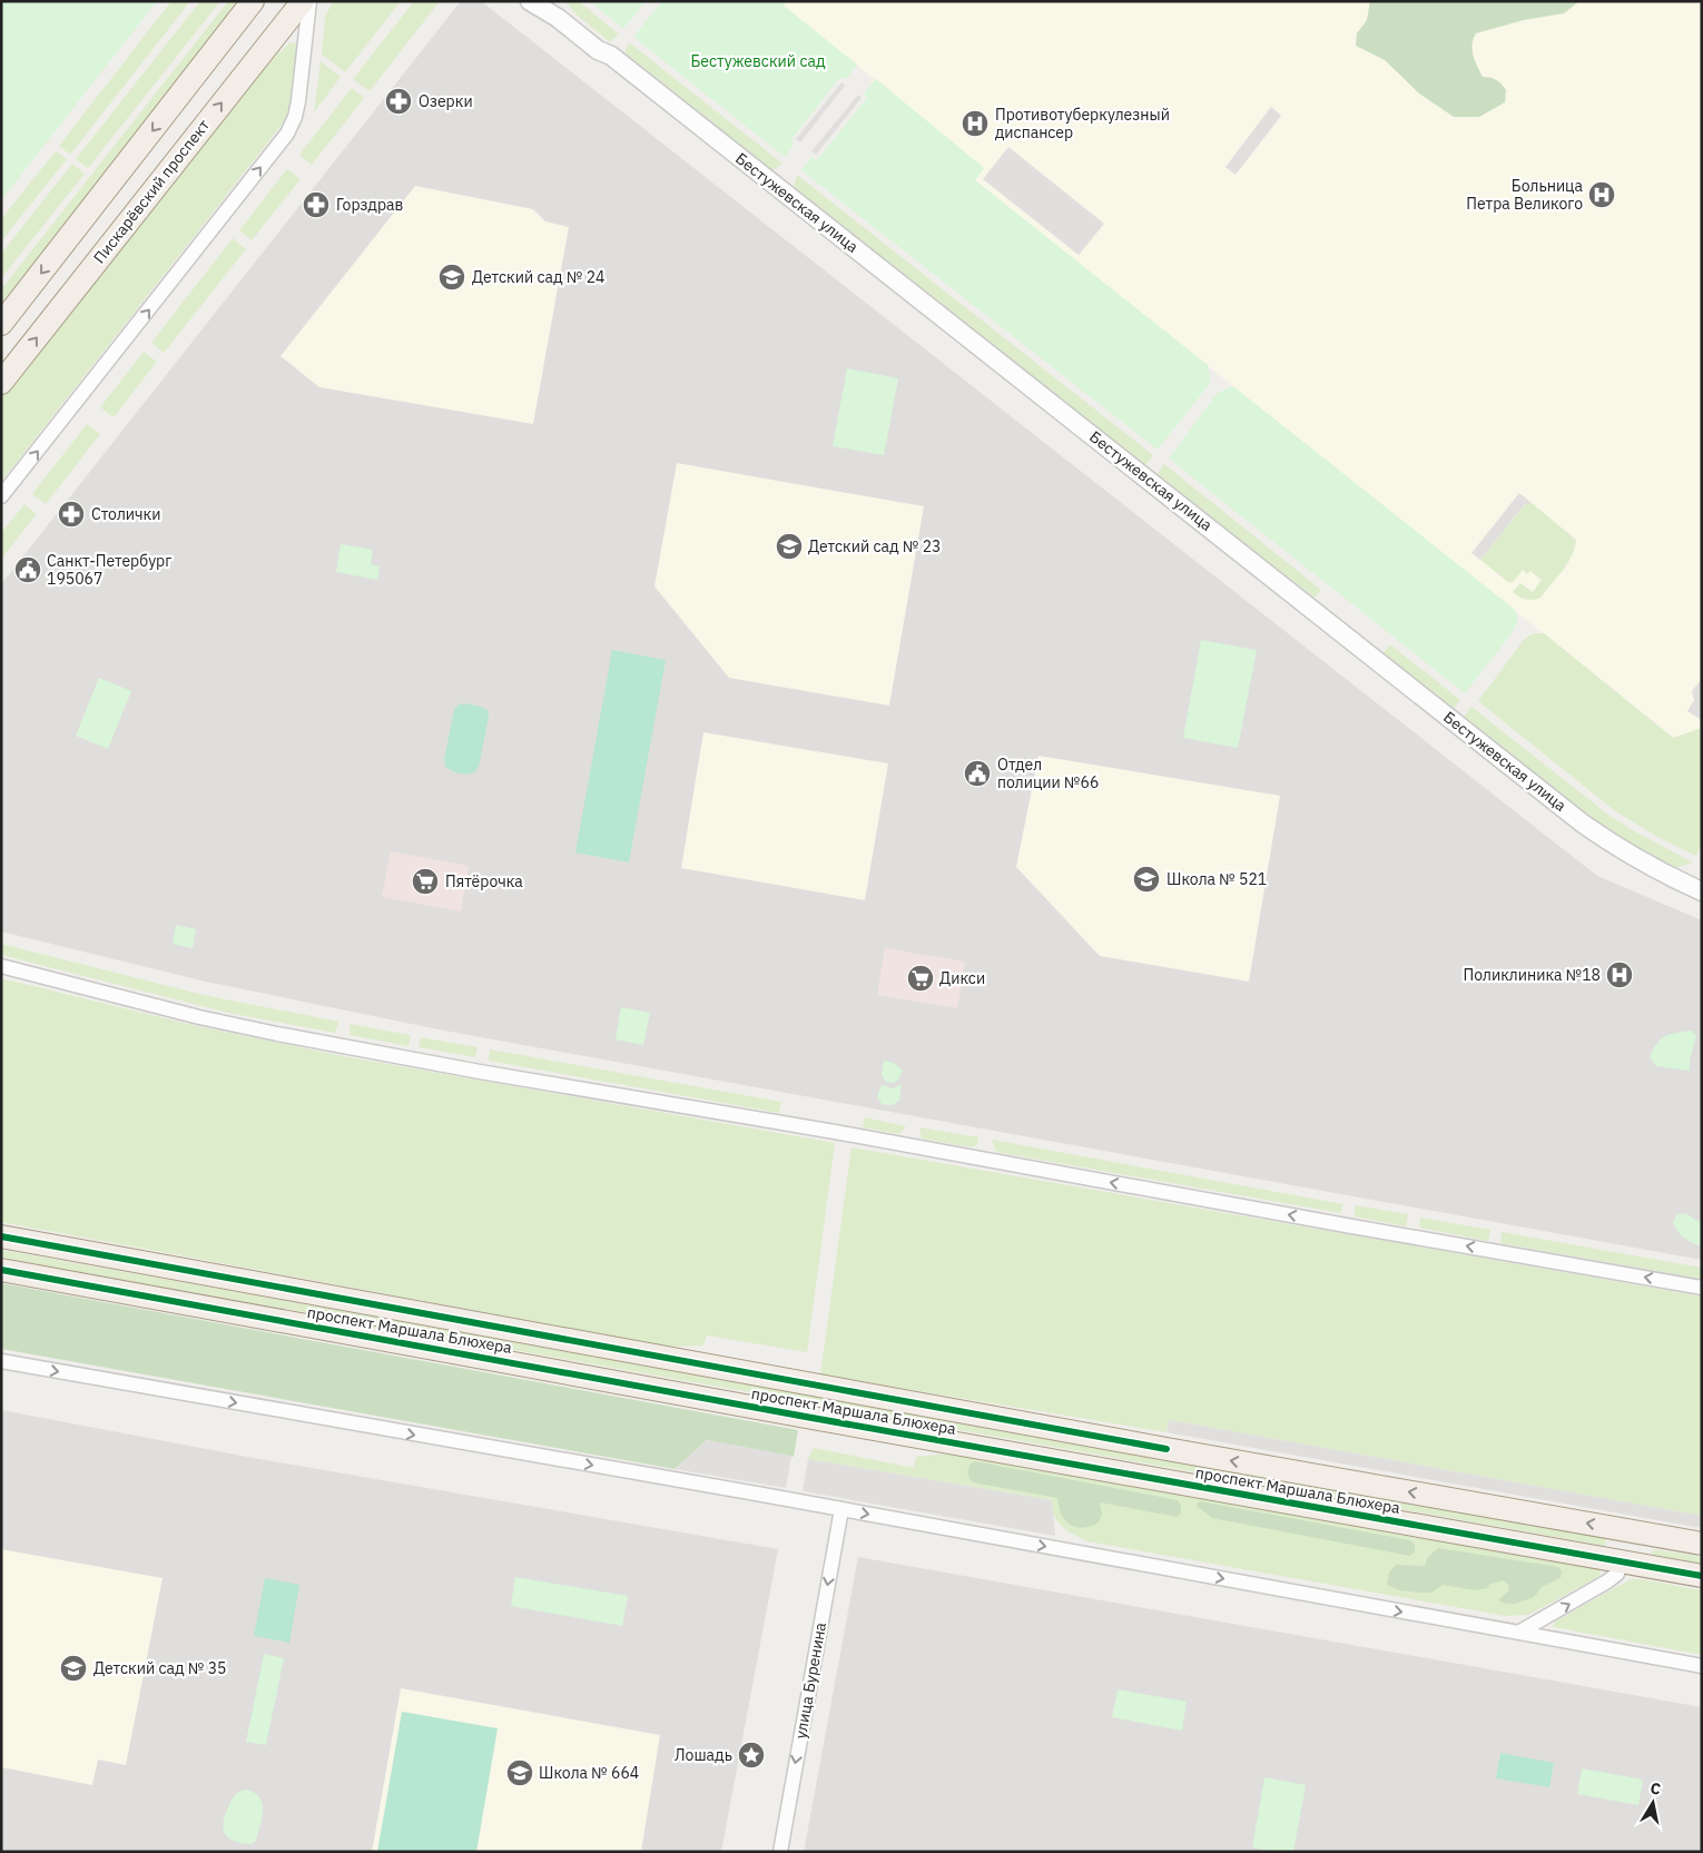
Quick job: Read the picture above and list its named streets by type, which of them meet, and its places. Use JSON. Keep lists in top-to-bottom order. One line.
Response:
{"streets":{"main road":["Пискарёвский проспект","проспект Маршала Блюхера"],"street":["Бестужевская улица","улица Буренина"]},"one_way":["улица Буренина"],"parks":["Бестужевский сад"],"places":{"pharmacy":["Озерки","Горздрав","Столички"],"hospital":["Противотуберкулезный диспансер","Больница Петра Великого","Поликлиника №18"],"school or university":["Детский сад № 24","Детский сад № 23","Школа № 521","Детский сад № 35","Школа № 664"],"public building":["Санкт-Петербург 195067","Отдел полиции №66"],"supermarket":["Пятёрочка","Дикси"],"place":["Лошадь"]},"north":"top"}
